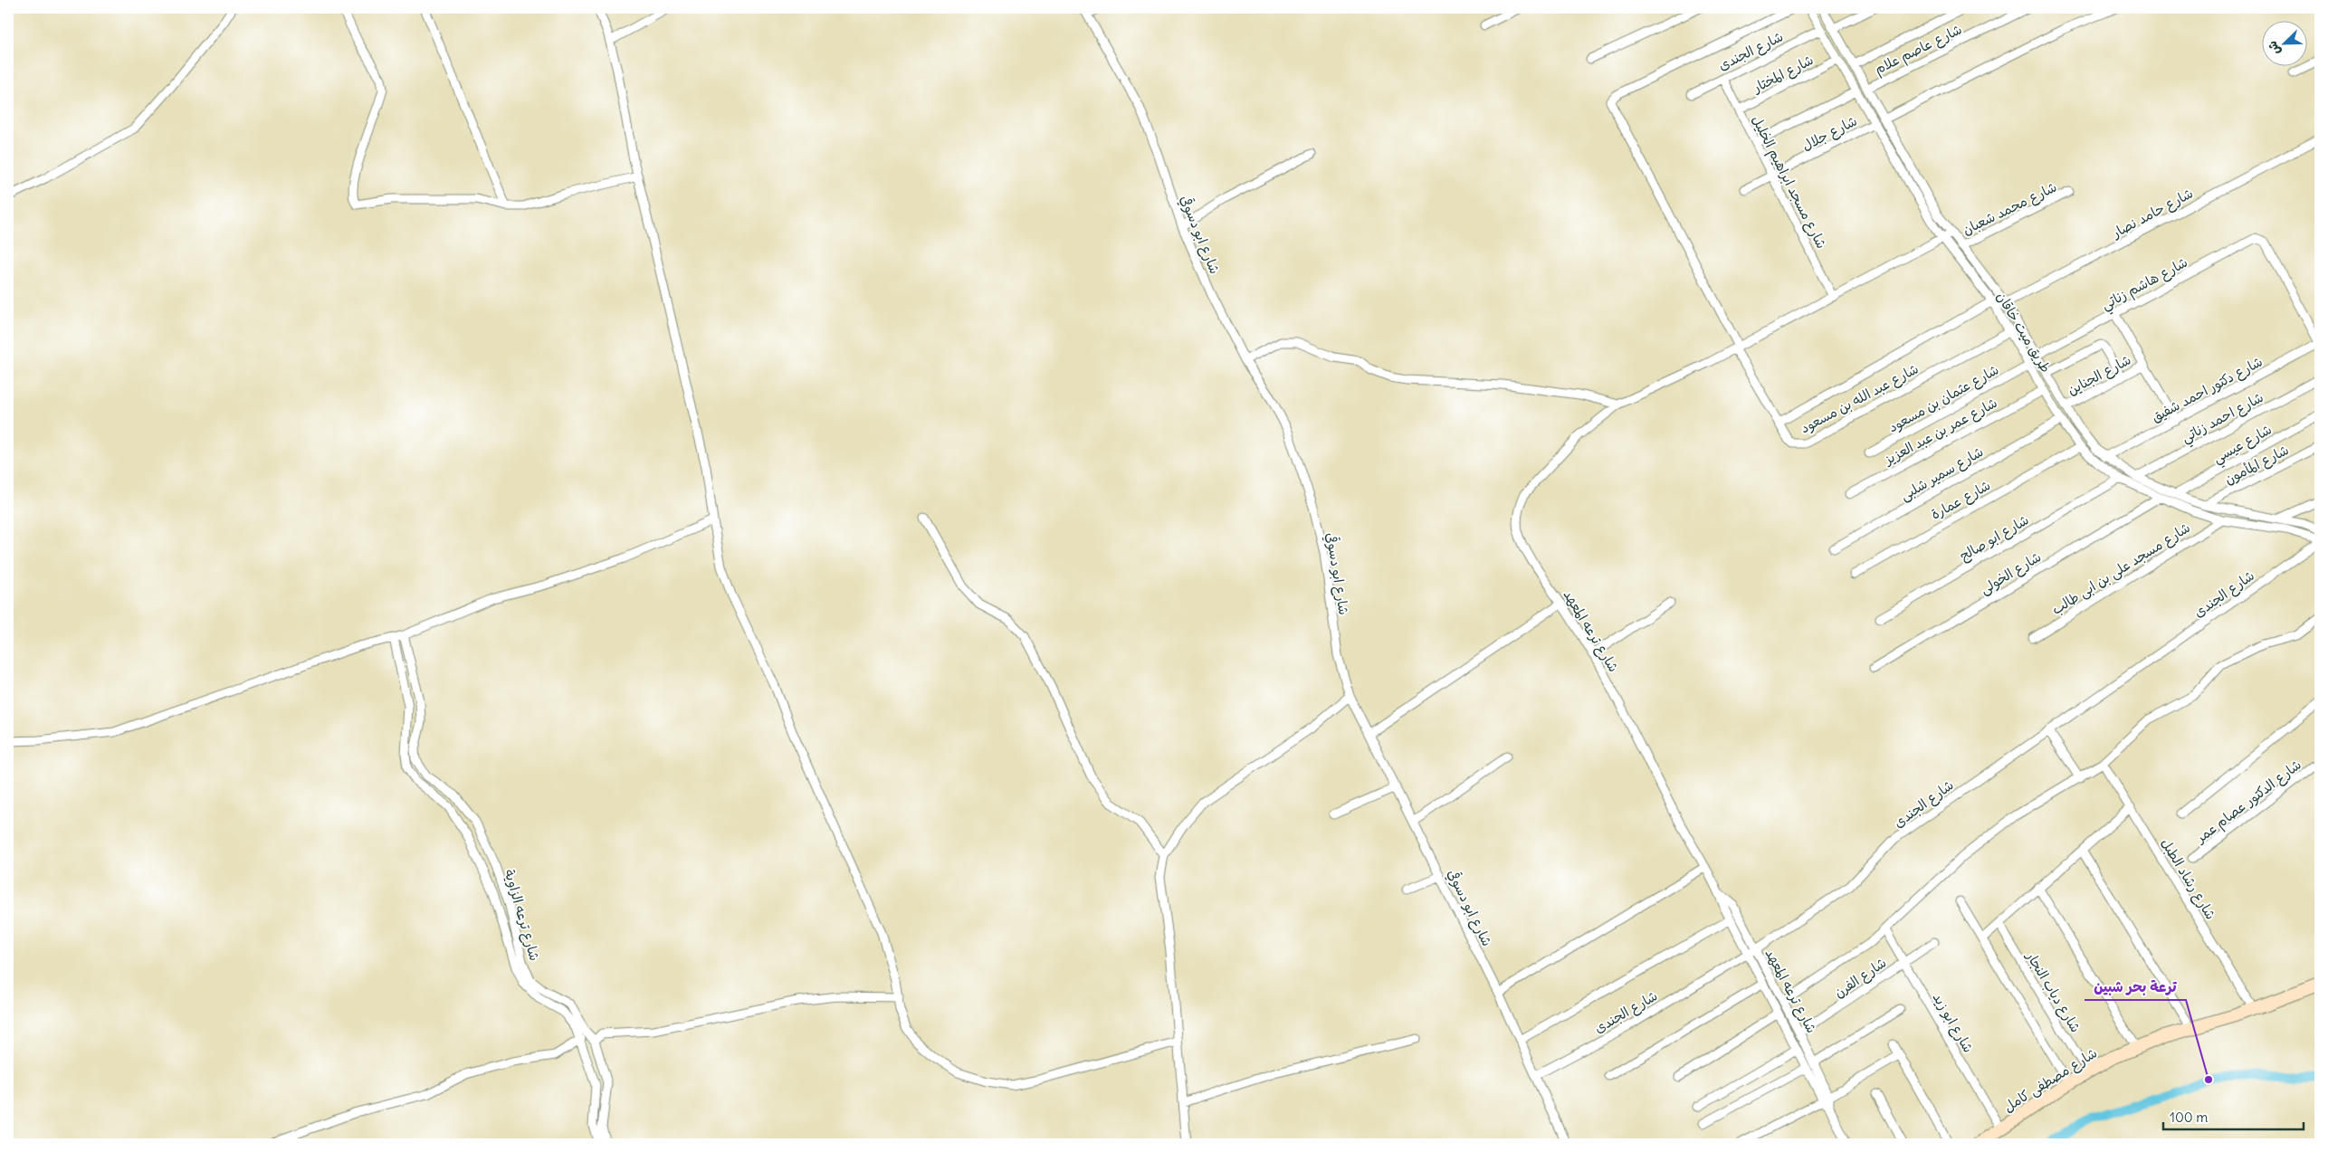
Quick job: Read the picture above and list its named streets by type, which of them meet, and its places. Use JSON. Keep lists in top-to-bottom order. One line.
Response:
{"streets":{"main road":["شارع مصطفى كامل"],"street":["شارع عاصم علام","شارع الجندى","شارع المختار","شارع جلال","شارع مسجد ابراهيم الخليل","شارع محمد شعبان","شارع حامد نصار","شارع ابو دسوقي","شارع هاشم زناتي","طريق ميت خاقان","شارع الجناين","شارع دكتور احمد شفيق","شارع عبد الله بن مسعود","شارع عثمان بن مسعود","شارع احمد زناتي","شارع عمر بن عبد العزيز","شارع عيسي","شارع المأمون","شارع سمير شلبى","شارع عمارة","شارع ابو صالح","شارع مسجد على بن ابى طالب","شارع الخولى","شارع ترعه المعهد","شارع الدكتور عصام عمر","شارع رشاد الطبل","شارع ترعه الزاوية","شارع الفرن","شارع دياب النجار","شارع ابو زيد"]},"crossings":[["شارع عاصم علام","طريق ميت خاقان"],["شارع الجندى","شارع مسجد ابراهيم الخليل"],["شارع الجندى","شارع ابو دسوقي"],["شارع الجندى","طريق ميت خاقان"],["شارع الجندى","شارع ترعه المعهد"],["شارع المختار","شارع مسجد ابراهيم الخليل"],["شارع المختار","طريق ميت خاقان"],["شارع جلال","شارع مسجد ابراهيم الخليل"],["شارع جلال","طريق ميت خاقان"],["شارع مسجد ابراهيم الخليل","شارع ترعه المعهد"],["شارع محمد شعبان","طريق ميت خاقان"],["شارع حامد نصار","طريق ميت خاقان"],["شارع حامد نصار","شارع عبد الله بن مسعود"],["شارع هاشم زناتي","طريق ميت خاقان"],["شارع هاشم زناتي","شارع دكتور احمد شفيق"],["طريق ميت خاقان","شارع الجناين"],["طريق ميت خاقان","شارع دكتور احمد شفيق"],["طريق ميت خاقان","شارع عبد الله بن مسعود"],["طريق ميت خاقان","شارع عثمان بن مسعود"],["طريق ميت خاقان","شارع احمد زناتي"],["طريق ميت خاقان","شارع عمر بن عبد العزيز"],["طريق ميت خاقان","شارع عيسي"],["طريق ميت خاقان","شارع المأمون"],["طريق ميت خاقان","شارع سمير شلبى"],["طريق ميت خاقان","شارع عمارة"],["طريق ميت خاقان","شارع ابو صالح"],["طريق ميت خاقان","شارع مسجد على بن ابى طالب"],["طريق ميت خاقان","شارع الخولى"],["طريق ميت خاقان","شارع ترعه المعهد"],["شارع عبد الله بن مسعود","شارع ترعه المعهد"],["شارع ترعه المعهد","شارع الفرن"],["شارع رشاد الطبل","شارع مصطفى كامل"],["شارع الفرن","شارع ابو زيد"],["شارع دياب النجار","شارع مصطفى كامل"],["شارع ابو زيد","شارع مصطفى كامل"]],"places":["ترعة بحر شبين"],"scale_bar":"100 m","north":"bottom left"}
